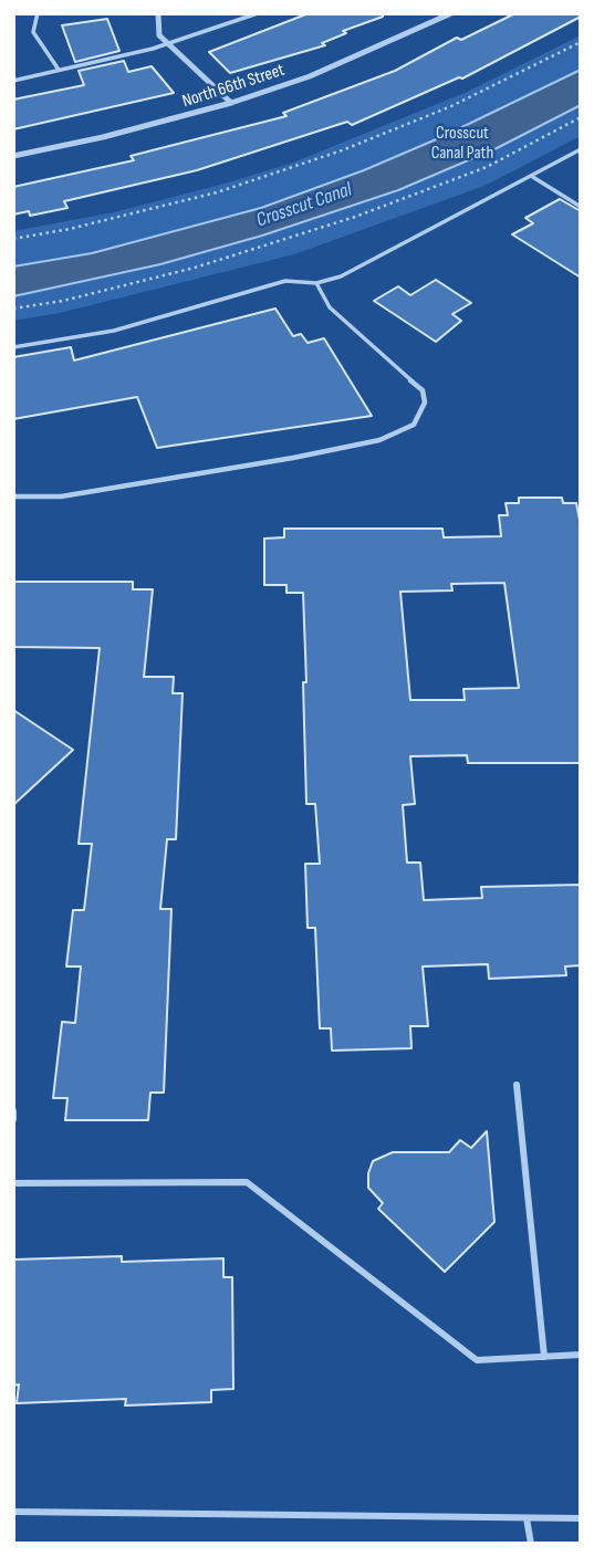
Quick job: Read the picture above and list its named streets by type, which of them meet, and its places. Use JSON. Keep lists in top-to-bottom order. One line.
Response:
{"streets":{"street":["North 66th Street"]},"water":["Crosscut Canal"],"parks":["Crosscut Canal Path"]}
